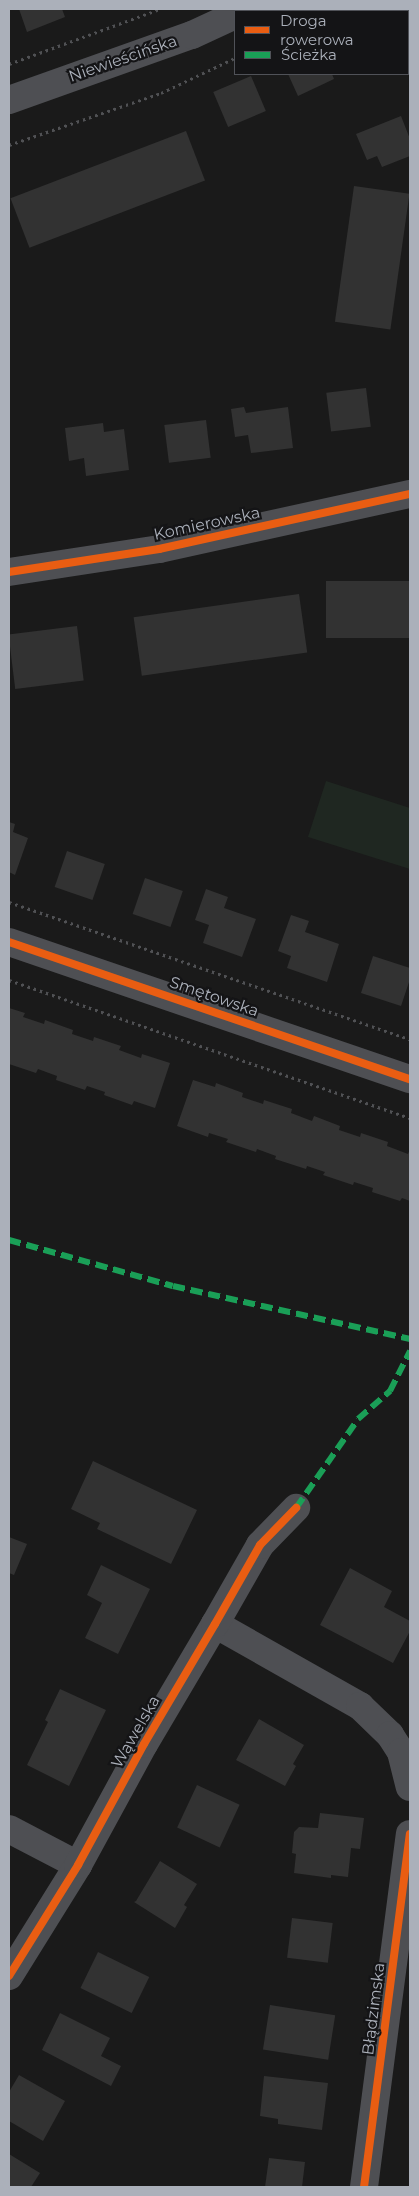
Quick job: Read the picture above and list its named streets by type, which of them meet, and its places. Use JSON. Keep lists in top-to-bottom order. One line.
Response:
{"streets":{"street":["Niewieścińska","Komierowska","Smętowska","Wąwelska","Błądzimska"]},"legend":["Droga rowerowa","Ścieżka"]}
